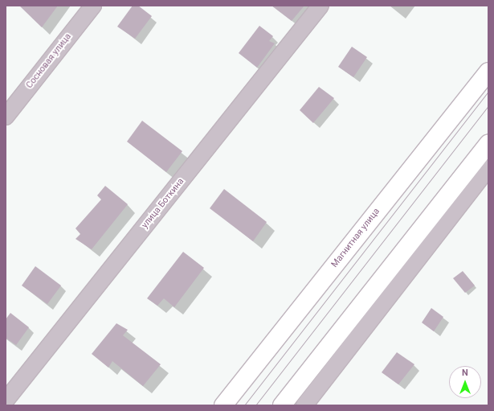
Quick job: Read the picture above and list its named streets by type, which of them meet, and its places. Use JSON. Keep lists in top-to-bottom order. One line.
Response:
{"streets":{"main road":["Магнитная улица"],"street":["Сосновая улица","улица Боткина"]},"north":"top"}
